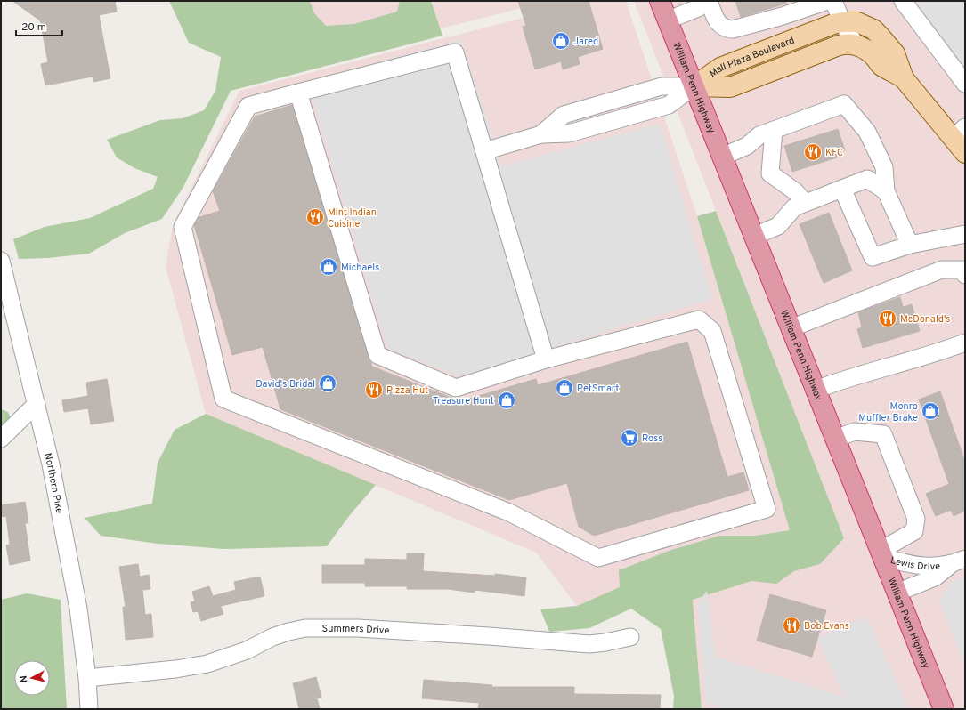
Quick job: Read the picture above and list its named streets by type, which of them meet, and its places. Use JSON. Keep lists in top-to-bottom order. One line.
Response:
{"streets":{"highway":["William Penn Highway"],"main road":["Mall Plaza Boulevard"],"street":["Northern Pike","Lewis Drive","Summers Drive"]},"crossings":[["Mall Plaza Boulevard","William Penn Highway"],["William Penn Highway","Lewis Drive"],["Northern Pike","Summers Drive"]],"places":{"shop":["Jared","Michaels","David's Bridal","PetSmart","Treasure Hunt","Monro Muffler Brake"],"restaurant":["KFC","Mint Indian Cuisine","McDonald's","Pizza Hut","Bob Evans"],"supermarket":["Ross"]},"scale_bar":"20 m","north":"left"}
